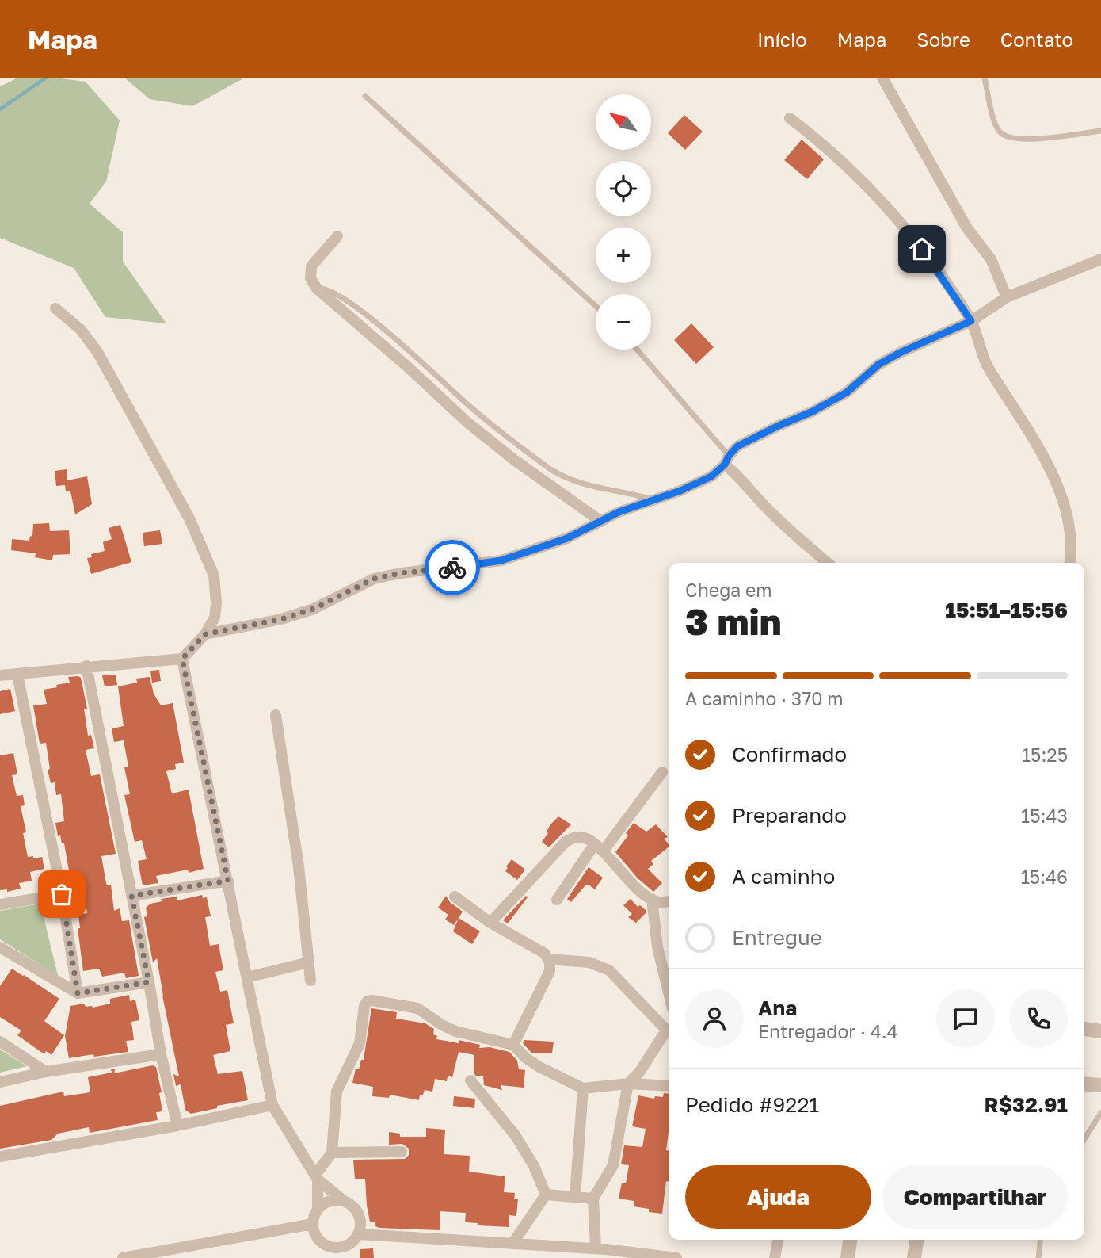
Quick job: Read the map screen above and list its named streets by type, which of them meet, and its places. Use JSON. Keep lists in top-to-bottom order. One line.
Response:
{"north":"top left","page":{"header":"Mapa","nav":["Início","Mapa","Sobre","Contato"],"map_buttons":["+","−"],"heading":["3 min","Chega em","15:51–15:56"],"panel":["Ana","Entregador · 4.4","Pedido #9221","R$32.91"],"bar":"A caminho · 370 m","list":[["Confirmado","15:25"],["Preparando","15:43"],["A caminho","15:46"],"Entregue"],"buttons":["Ajuda","Compartilhar"]}}
